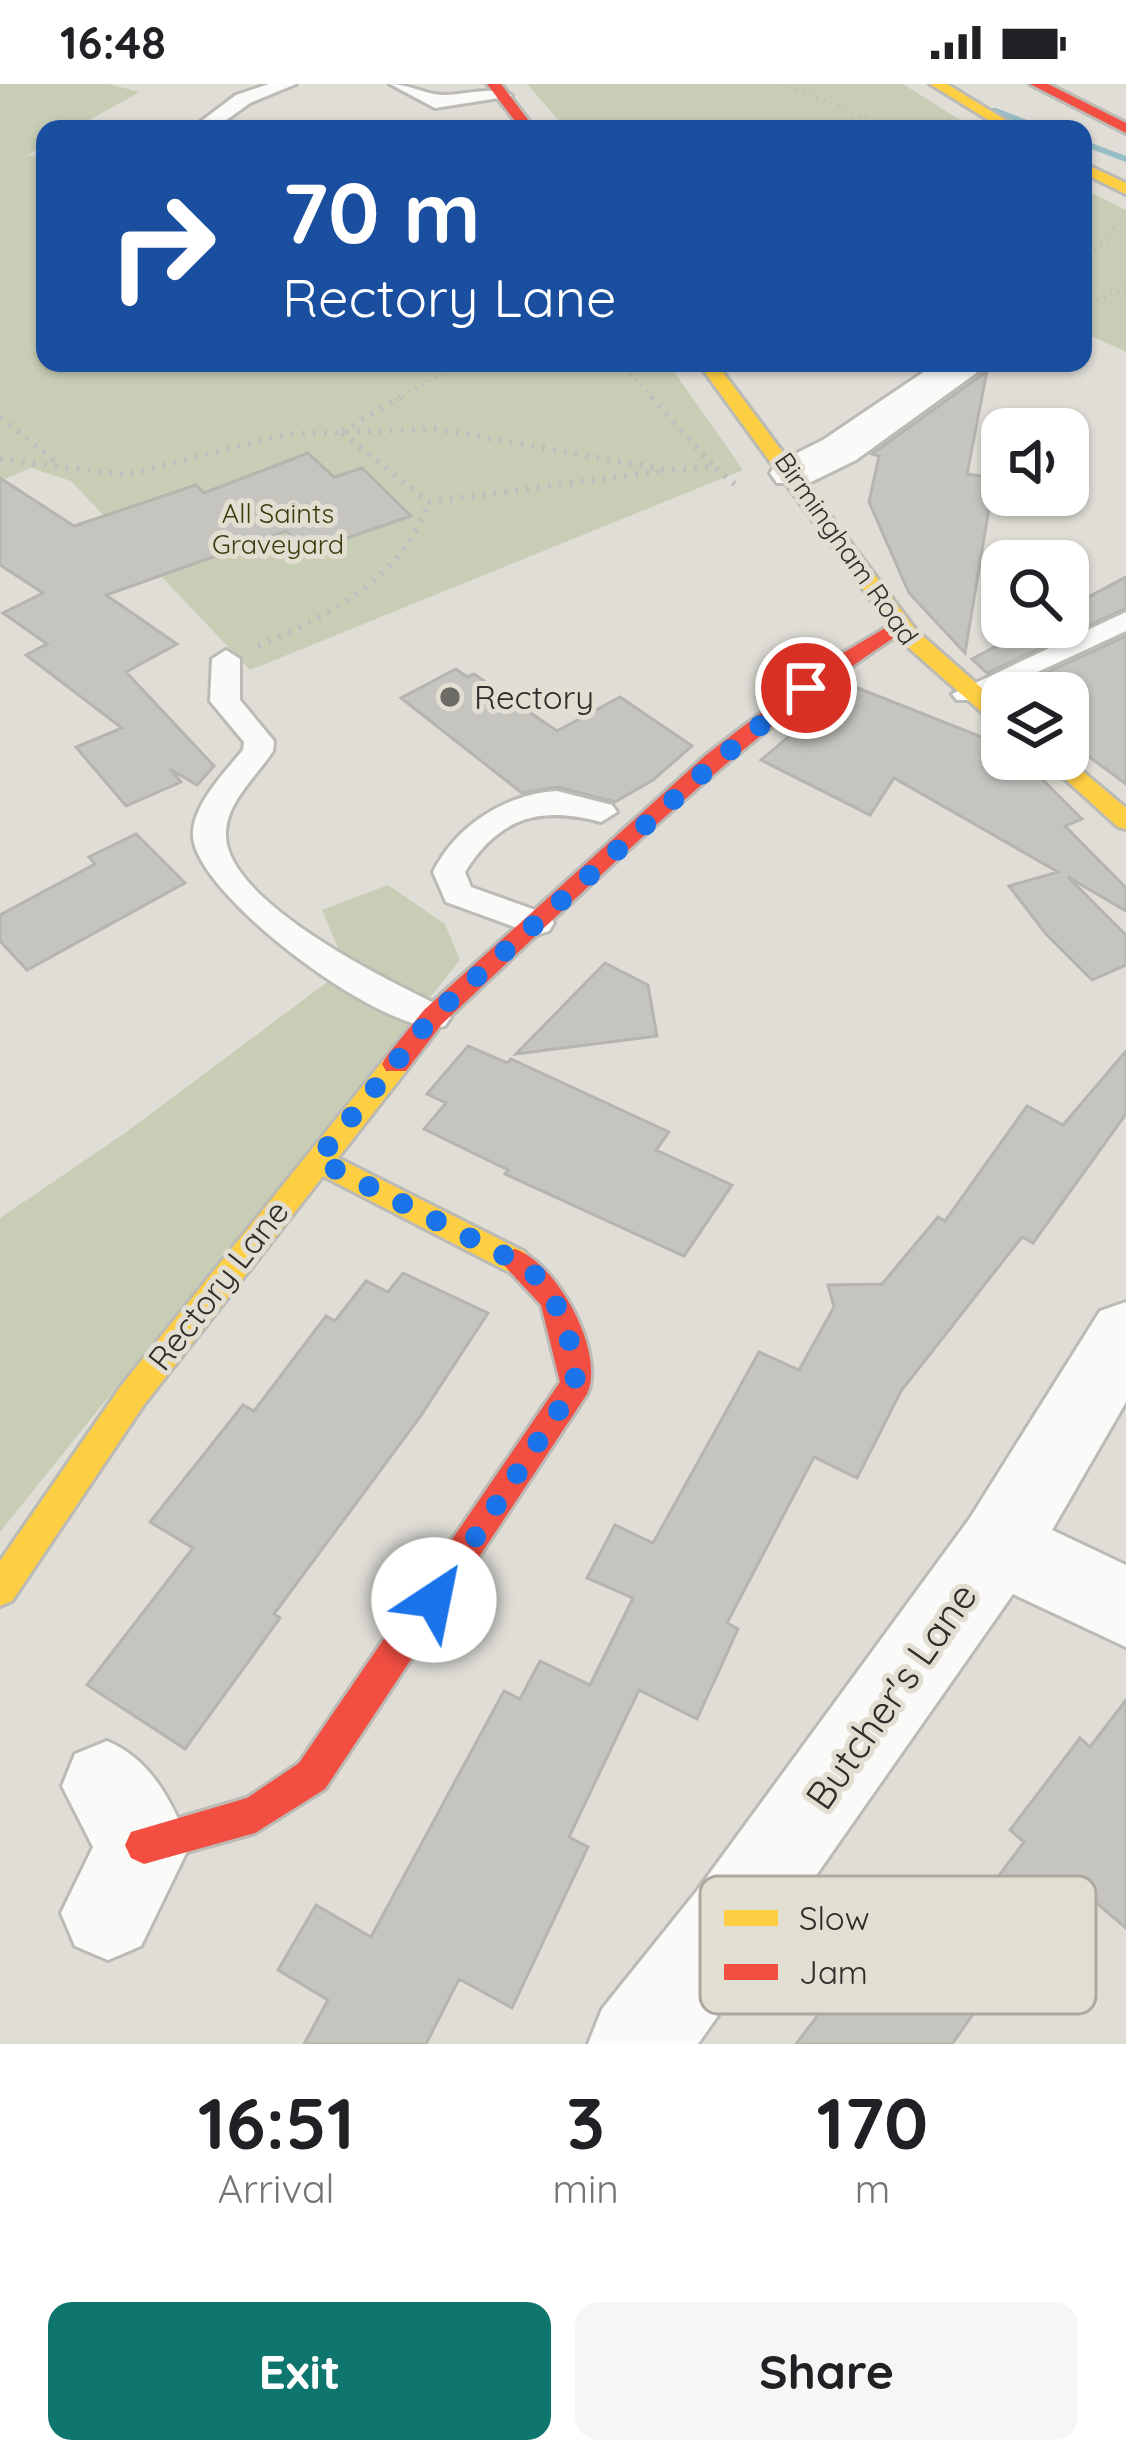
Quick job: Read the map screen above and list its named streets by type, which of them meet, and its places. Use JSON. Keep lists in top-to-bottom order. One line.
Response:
{"streets":{"main road":["Birmingham Road","Rectory Lane"],"street":["Butcher's Lane"]},"crossings":[["Birmingham Road","Rectory Lane"]],"parks":["All Saints Graveyard"],"places":["Rectory"],"legend":["Slow","Jam"],"page":{"status":"16:48","turn":["70 m","Rectory Lane"],"eta":["16:51","Arrival","3","min","170","m"],"buttons":["Exit","Share"]}}
